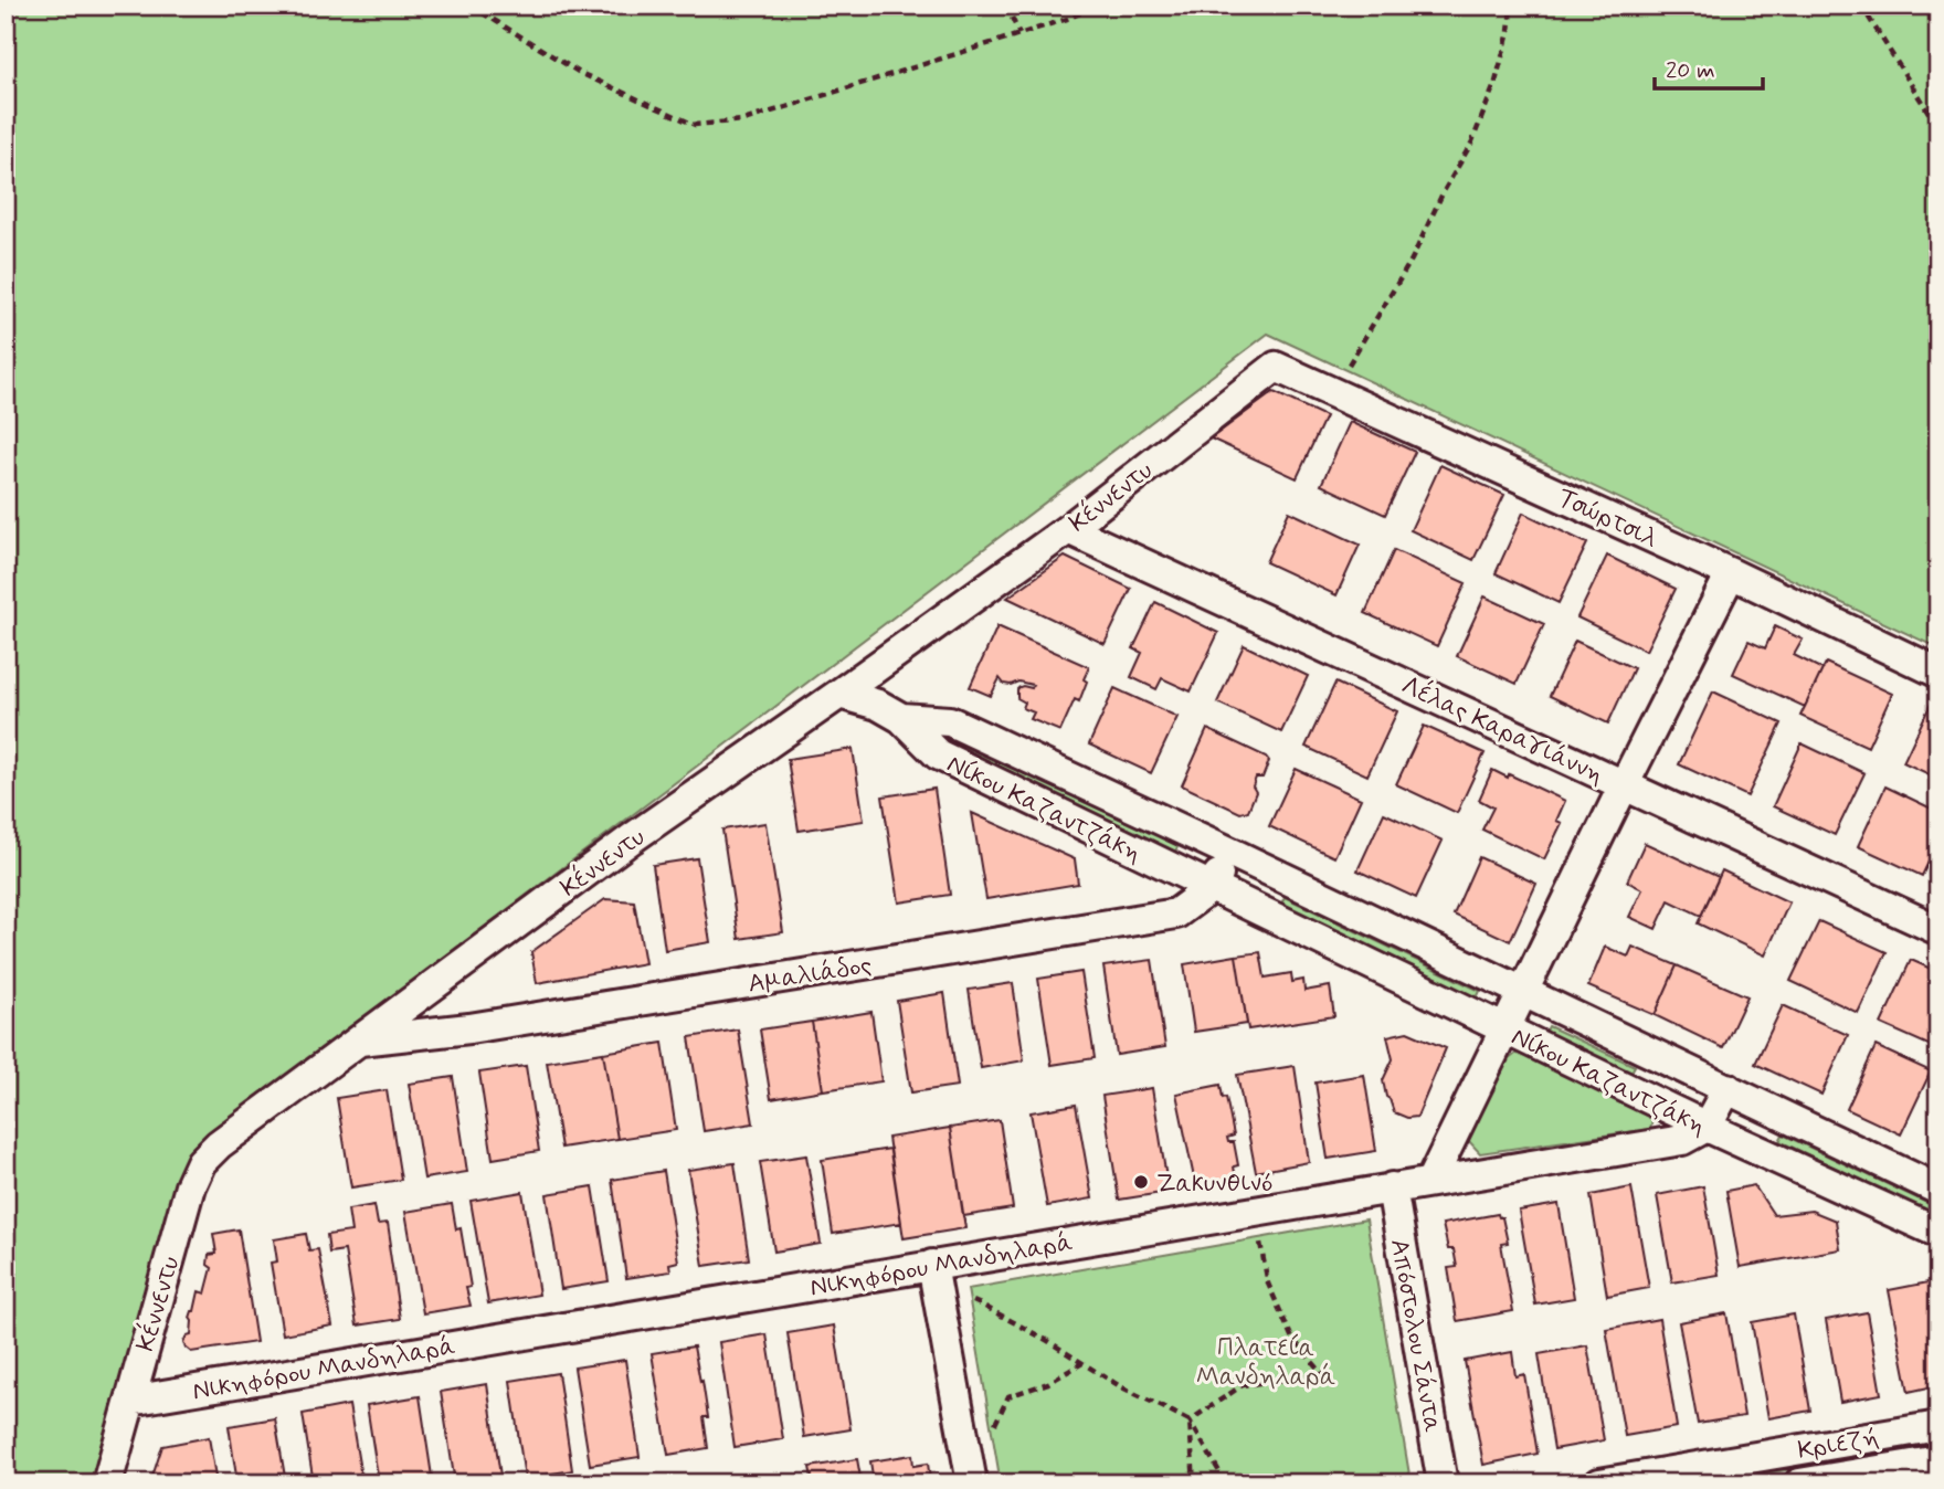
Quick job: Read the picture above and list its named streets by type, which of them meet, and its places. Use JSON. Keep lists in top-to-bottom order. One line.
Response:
{"streets":{"street":["Κέννεντυ","Τσώρτσιλ","Λέλας Καραγιάννη","Νίκου Καζαντζάκη","Αμαλιάδος","Νικηφόρου Μανδηλαρά","Απόστολου Σάντα","Κριεζή"]},"crossings":[["Κέννεντυ","Τσώρτσιλ"],["Κέννεντυ","Λέλας Καραγιάννη"],["Κέννεντυ","Αμαλιάδος"],["Κέννεντυ","Νικηφόρου Μανδηλαρά"],["Νίκου Καζαντζάκη","Αμαλιάδος"],["Νίκου Καζαντζάκη","Νικηφόρου Μανδηλαρά"],["Νικηφόρου Μανδηλαρά","Απόστολου Σάντα"]],"parks":["Πλατεία Μανδηλαρά"],"places":["Ζακυνθινό"],"scale_bar":"20 m"}
